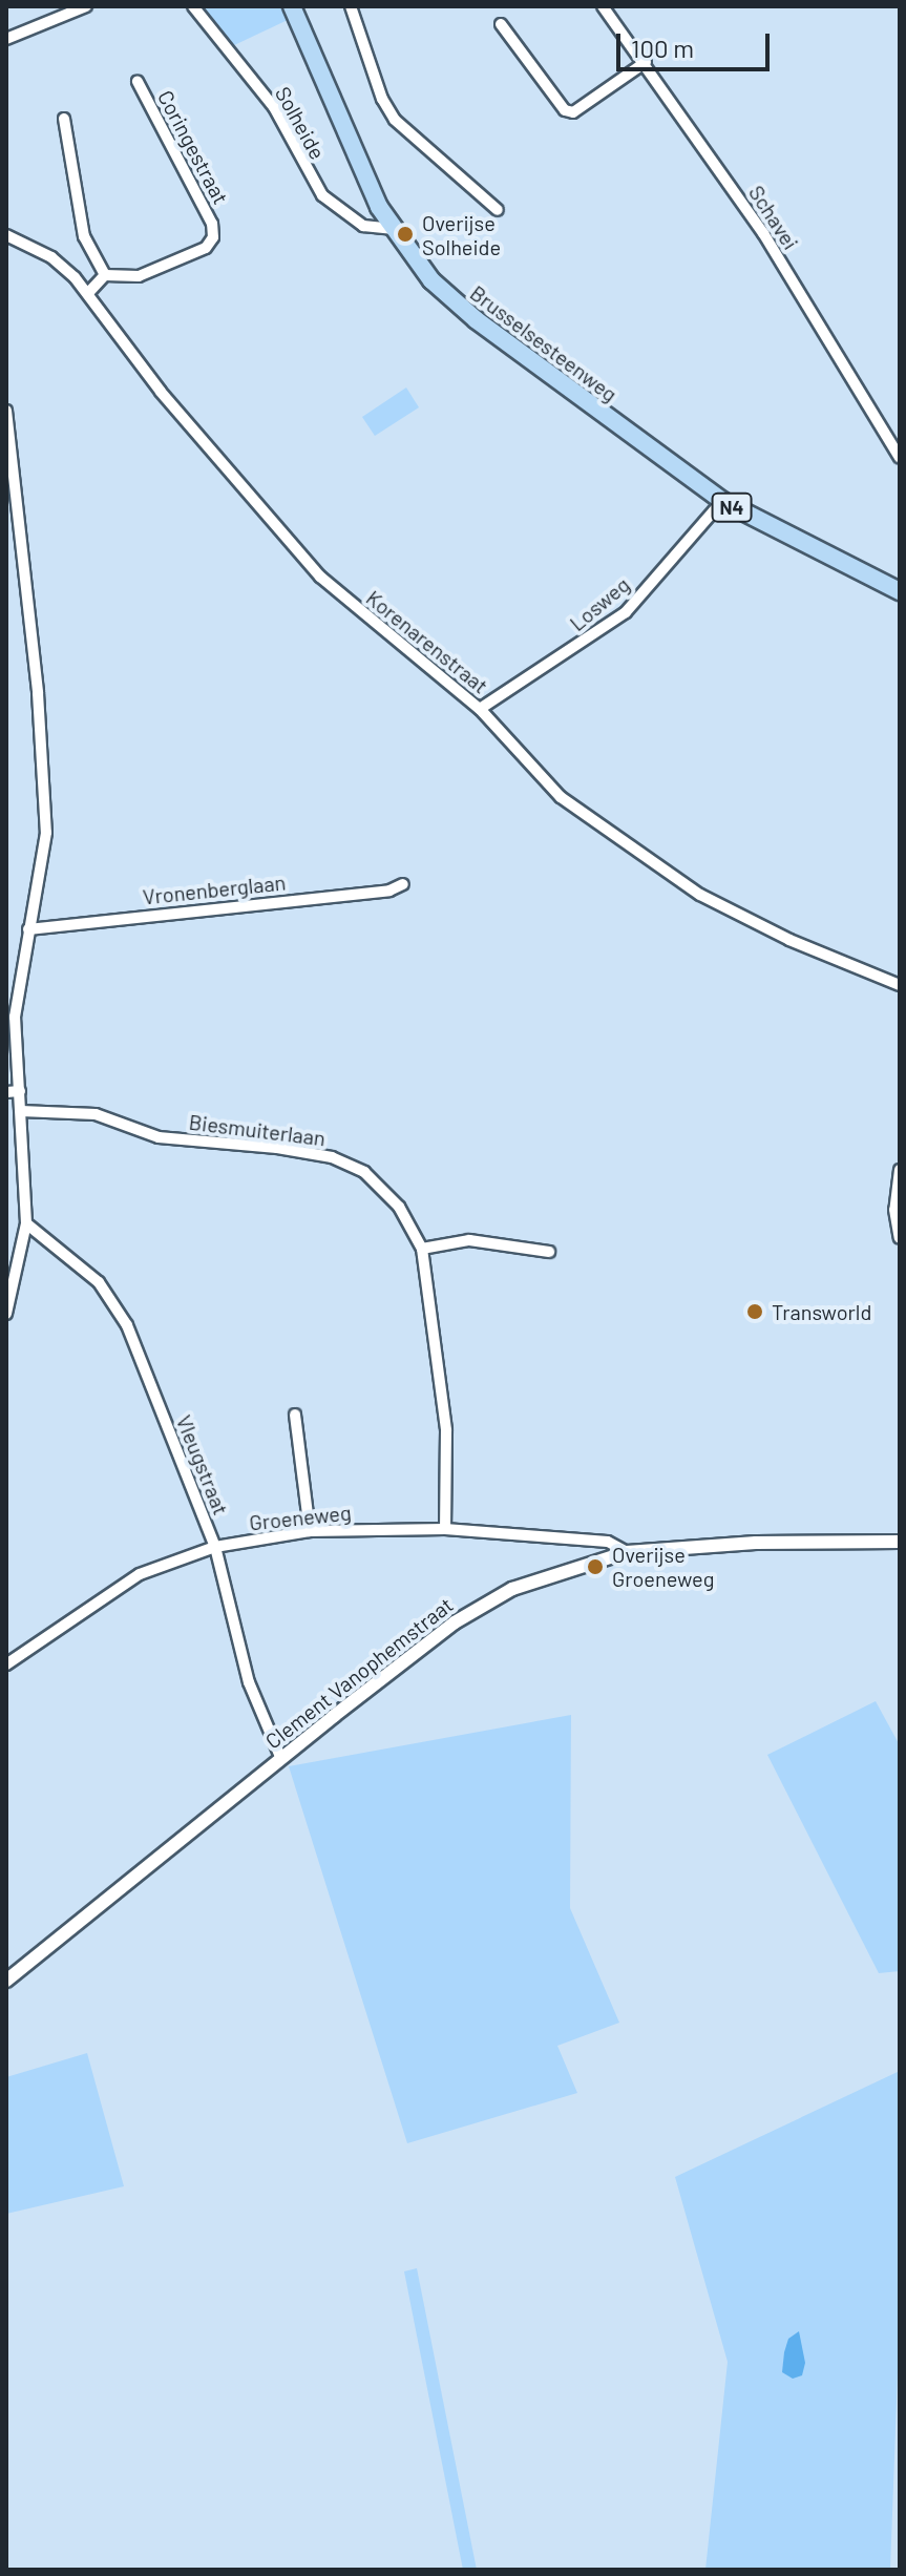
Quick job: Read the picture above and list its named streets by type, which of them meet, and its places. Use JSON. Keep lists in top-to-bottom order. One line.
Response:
{"streets":{"main road":["Brusselsesteenweg","N4"],"street":["Solheide","Coringestraat","Schavei","Losweg","Korenarenstraat","Vronenberglaan","Biesmuiterlaan","Vleugstraat","Groeneweg","Clement Vanophemstraat"]},"crossings":[["Solheide","Brusselsesteenweg"],["Brusselsesteenweg","Losweg"],["Losweg","Korenarenstraat"],["Biesmuiterlaan","Groeneweg"],["Vleugstraat","Groeneweg"],["Vleugstraat","Clement Vanophemstraat"],["Groeneweg","Clement Vanophemstraat"]],"places":["Overijse Solheide","Transworld","Overijse Groeneweg"],"scale_bar":"100 m"}
